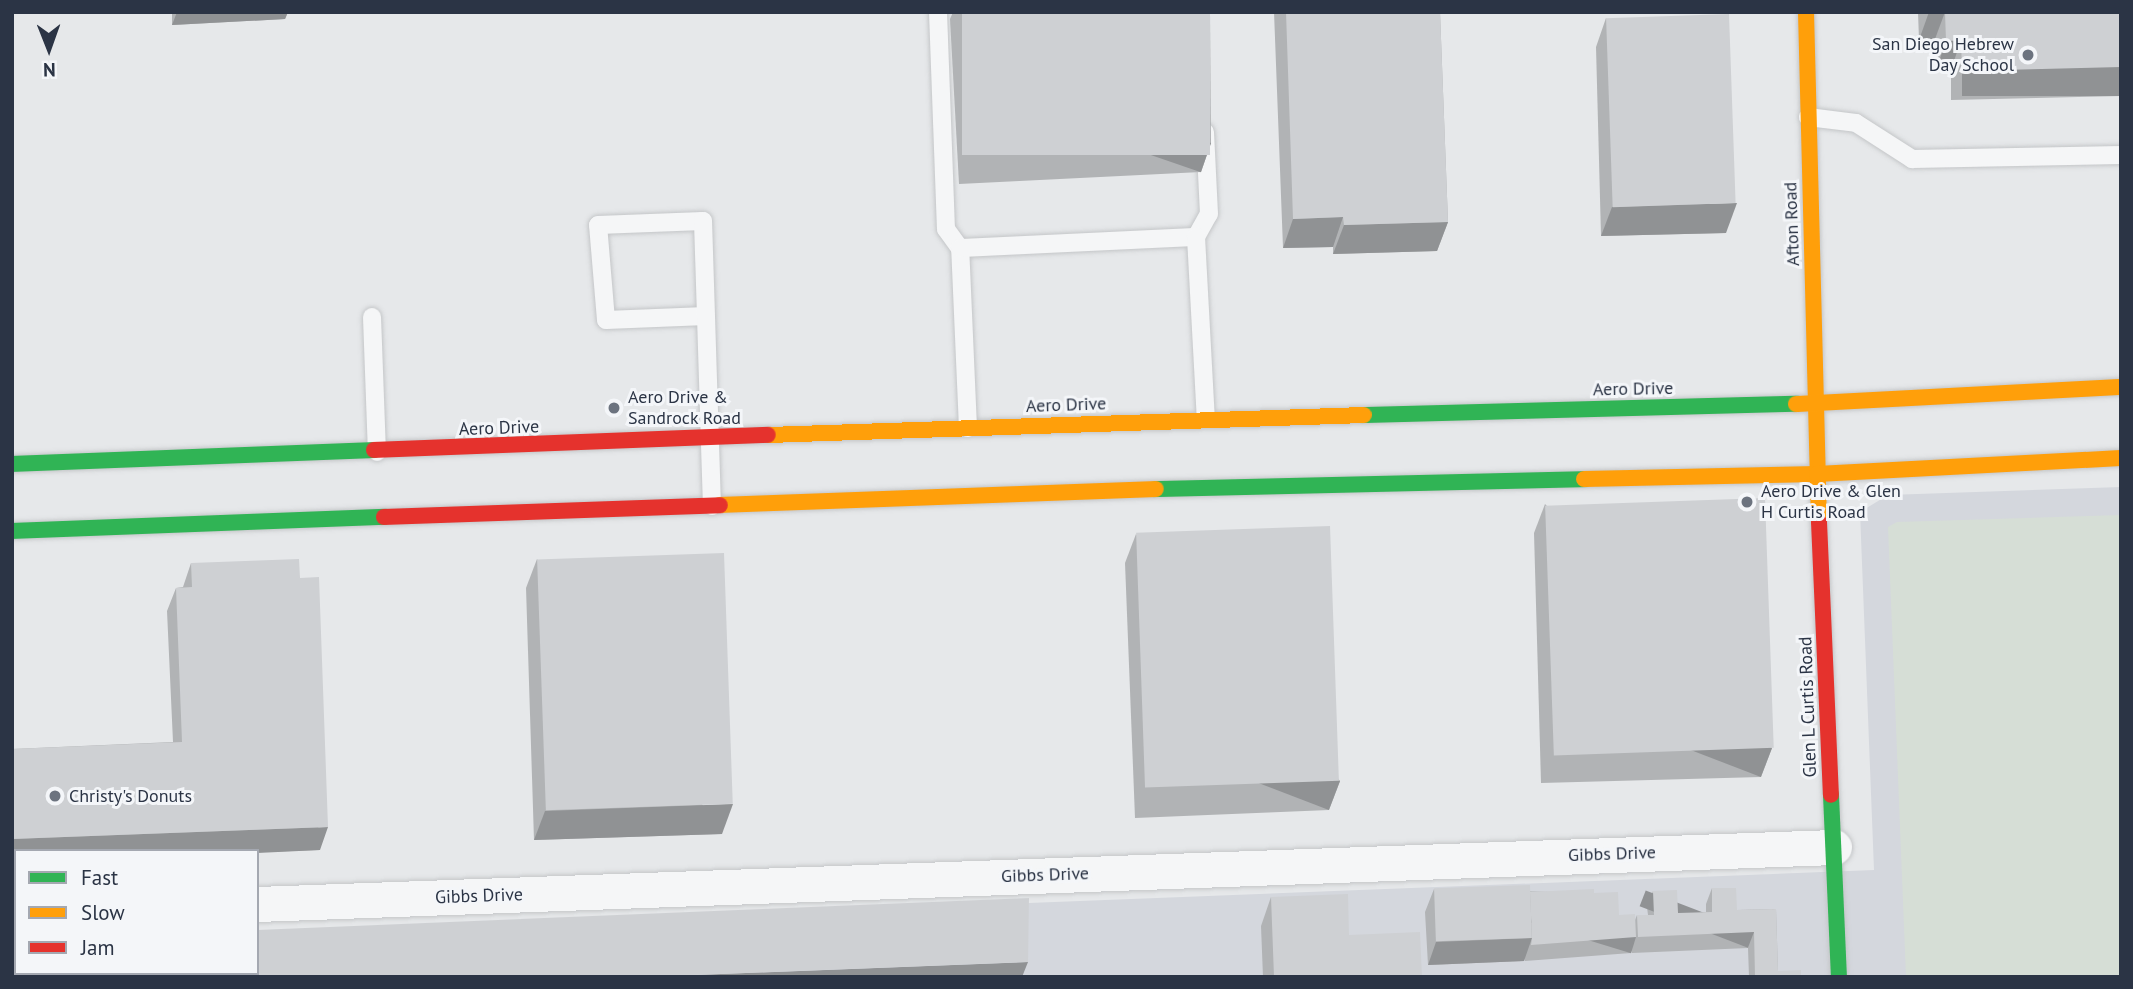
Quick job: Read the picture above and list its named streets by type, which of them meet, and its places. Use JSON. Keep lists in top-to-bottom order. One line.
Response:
{"streets":{"main road":["Afton Road","Aero Drive","Glen L Curtis Road"],"street":["Gibbs Drive"]},"crossings":[["Afton Road","Aero Drive"],["Afton Road","Glen L Curtis Road"],["Glen L Curtis Road","Gibbs Drive"]],"places":["San Diego Hebrew Day School","Aero Drive & Sandrock Road","Aero Drive & Glen H Curtis Road","Christy's Donuts"],"legend":["Fast","Slow","Jam"],"north":"bottom"}
